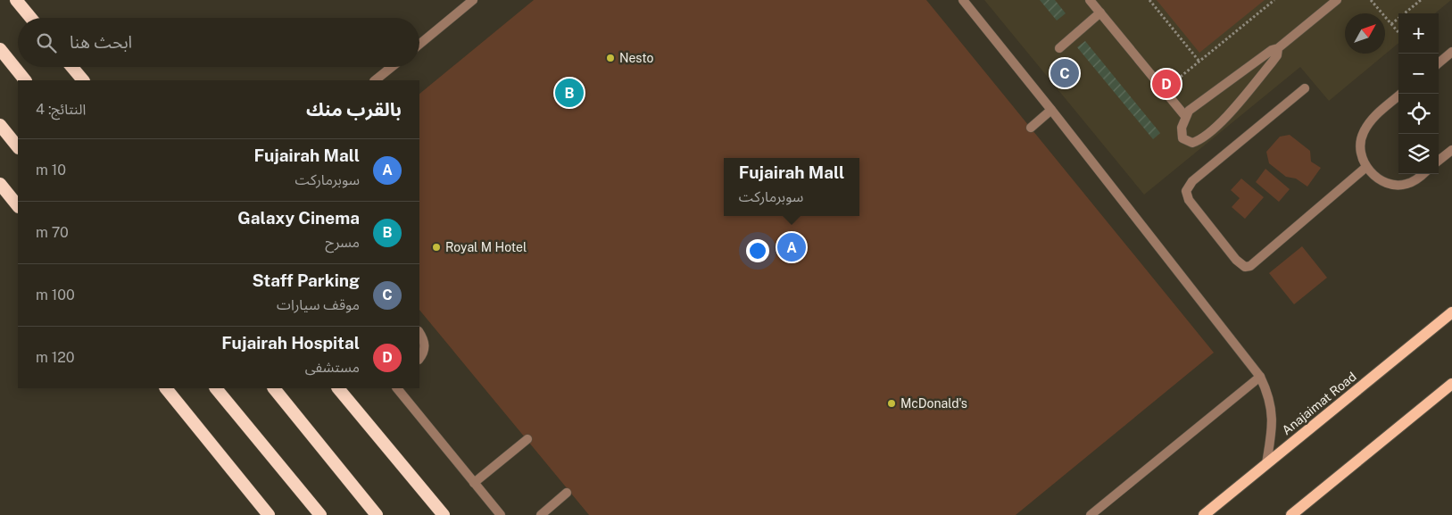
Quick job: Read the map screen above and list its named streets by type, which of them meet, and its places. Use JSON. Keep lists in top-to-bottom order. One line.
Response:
{"streets":{"main road":["Anajaimat Road"]},"places":["Nesto","Royal M Hotel","McDonald's"],"north":"top right","page":{"map_buttons":["+","−"],"search":"ابحث هنا","pins":["C","D","B","A"],"heading":["بالقرب منك","النتائج: 4"],"list":[{"mark":"A","name":"Fujairah Mall","note":"سوبرماركت","value":"10 m"},{"mark":"B","name":"Galaxy Cinema","note":"مسرح","value":"70 m"},{"mark":"C","name":"Staff Parking","note":"موقف سيارات","value":"100 m"},{"mark":"D","name":"Fujairah Hospital","note":"مستشفى","value":"120 m"}],"popup":["Fujairah Mall","سوبرماركت"]}}
